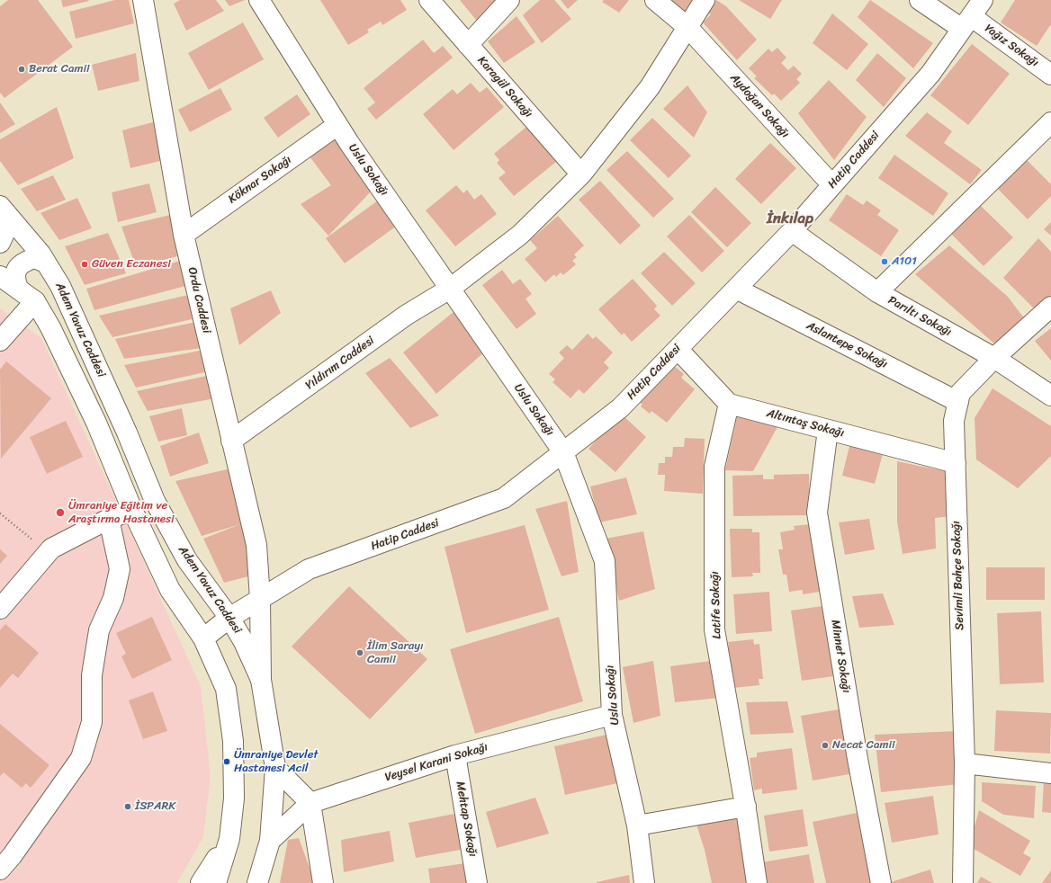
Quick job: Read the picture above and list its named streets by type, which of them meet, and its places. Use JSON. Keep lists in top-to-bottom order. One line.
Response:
{"streets":{"street":["Yağız Sokağı","Karagül Sokağı","Aydoğan Sokağı","Hatip Caddesi","Uslu Sokağı","Köknar Sokağı","Ordu Caddesi","Parıltı Sokağı","Adem Yavuz Caddesi","Aslantepe Sokağı","Yıldırım Caddesi","Altıntaş Sokağı","Sevimli Bahçe Sokağı","Latife Sokağı","Minnet Sokağı","Veysel Karani Sokağı","Mehtap Sokağı"]},"crossings":[["Yağız Sokağı","Hatip Caddesi"],["Karagül Sokağı","Yıldırım Caddesi"],["Aydoğan Sokağı","Hatip Caddesi"],["Aydoğan Sokağı","Yıldırım Caddesi"],["Hatip Caddesi","Uslu Sokağı"],["Hatip Caddesi","Ordu Caddesi"],["Hatip Caddesi","Parıltı Sokağı"],["Hatip Caddesi","Adem Yavuz Caddesi"],["Hatip Caddesi","Aslantepe Sokağı"],["Uslu Sokağı","Köknar Sokağı"],["Uslu Sokağı","Yıldırım Caddesi"],["Uslu Sokağı","Veysel Karani Sokağı"],["Köknar Sokağı","Ordu Caddesi"],["Ordu Caddesi","Adem Yavuz Caddesi"],["Ordu Caddesi","Yıldırım Caddesi"],["Parıltı Sokağı","Sevimli Bahçe Sokağı"],["Aslantepe Sokağı","Sevimli Bahçe Sokağı"],["Altıntaş Sokağı","Sevimli Bahçe Sokağı"],["Altıntaş Sokağı","Latife Sokağı"],["Altıntaş Sokağı","Minnet Sokağı"],["Veysel Karani Sokağı","Mehtap Sokağı"]],"districts":["İnkılap"],"places":["Berat Camii","A101","Güven Eczanesi","Ümraniye Eğitim ve Araştırma Hastanesi","İlim Sarayı Camii","Necat Camii","Ümraniye Devlet Hastanesi Acil","İSPARK"]}
